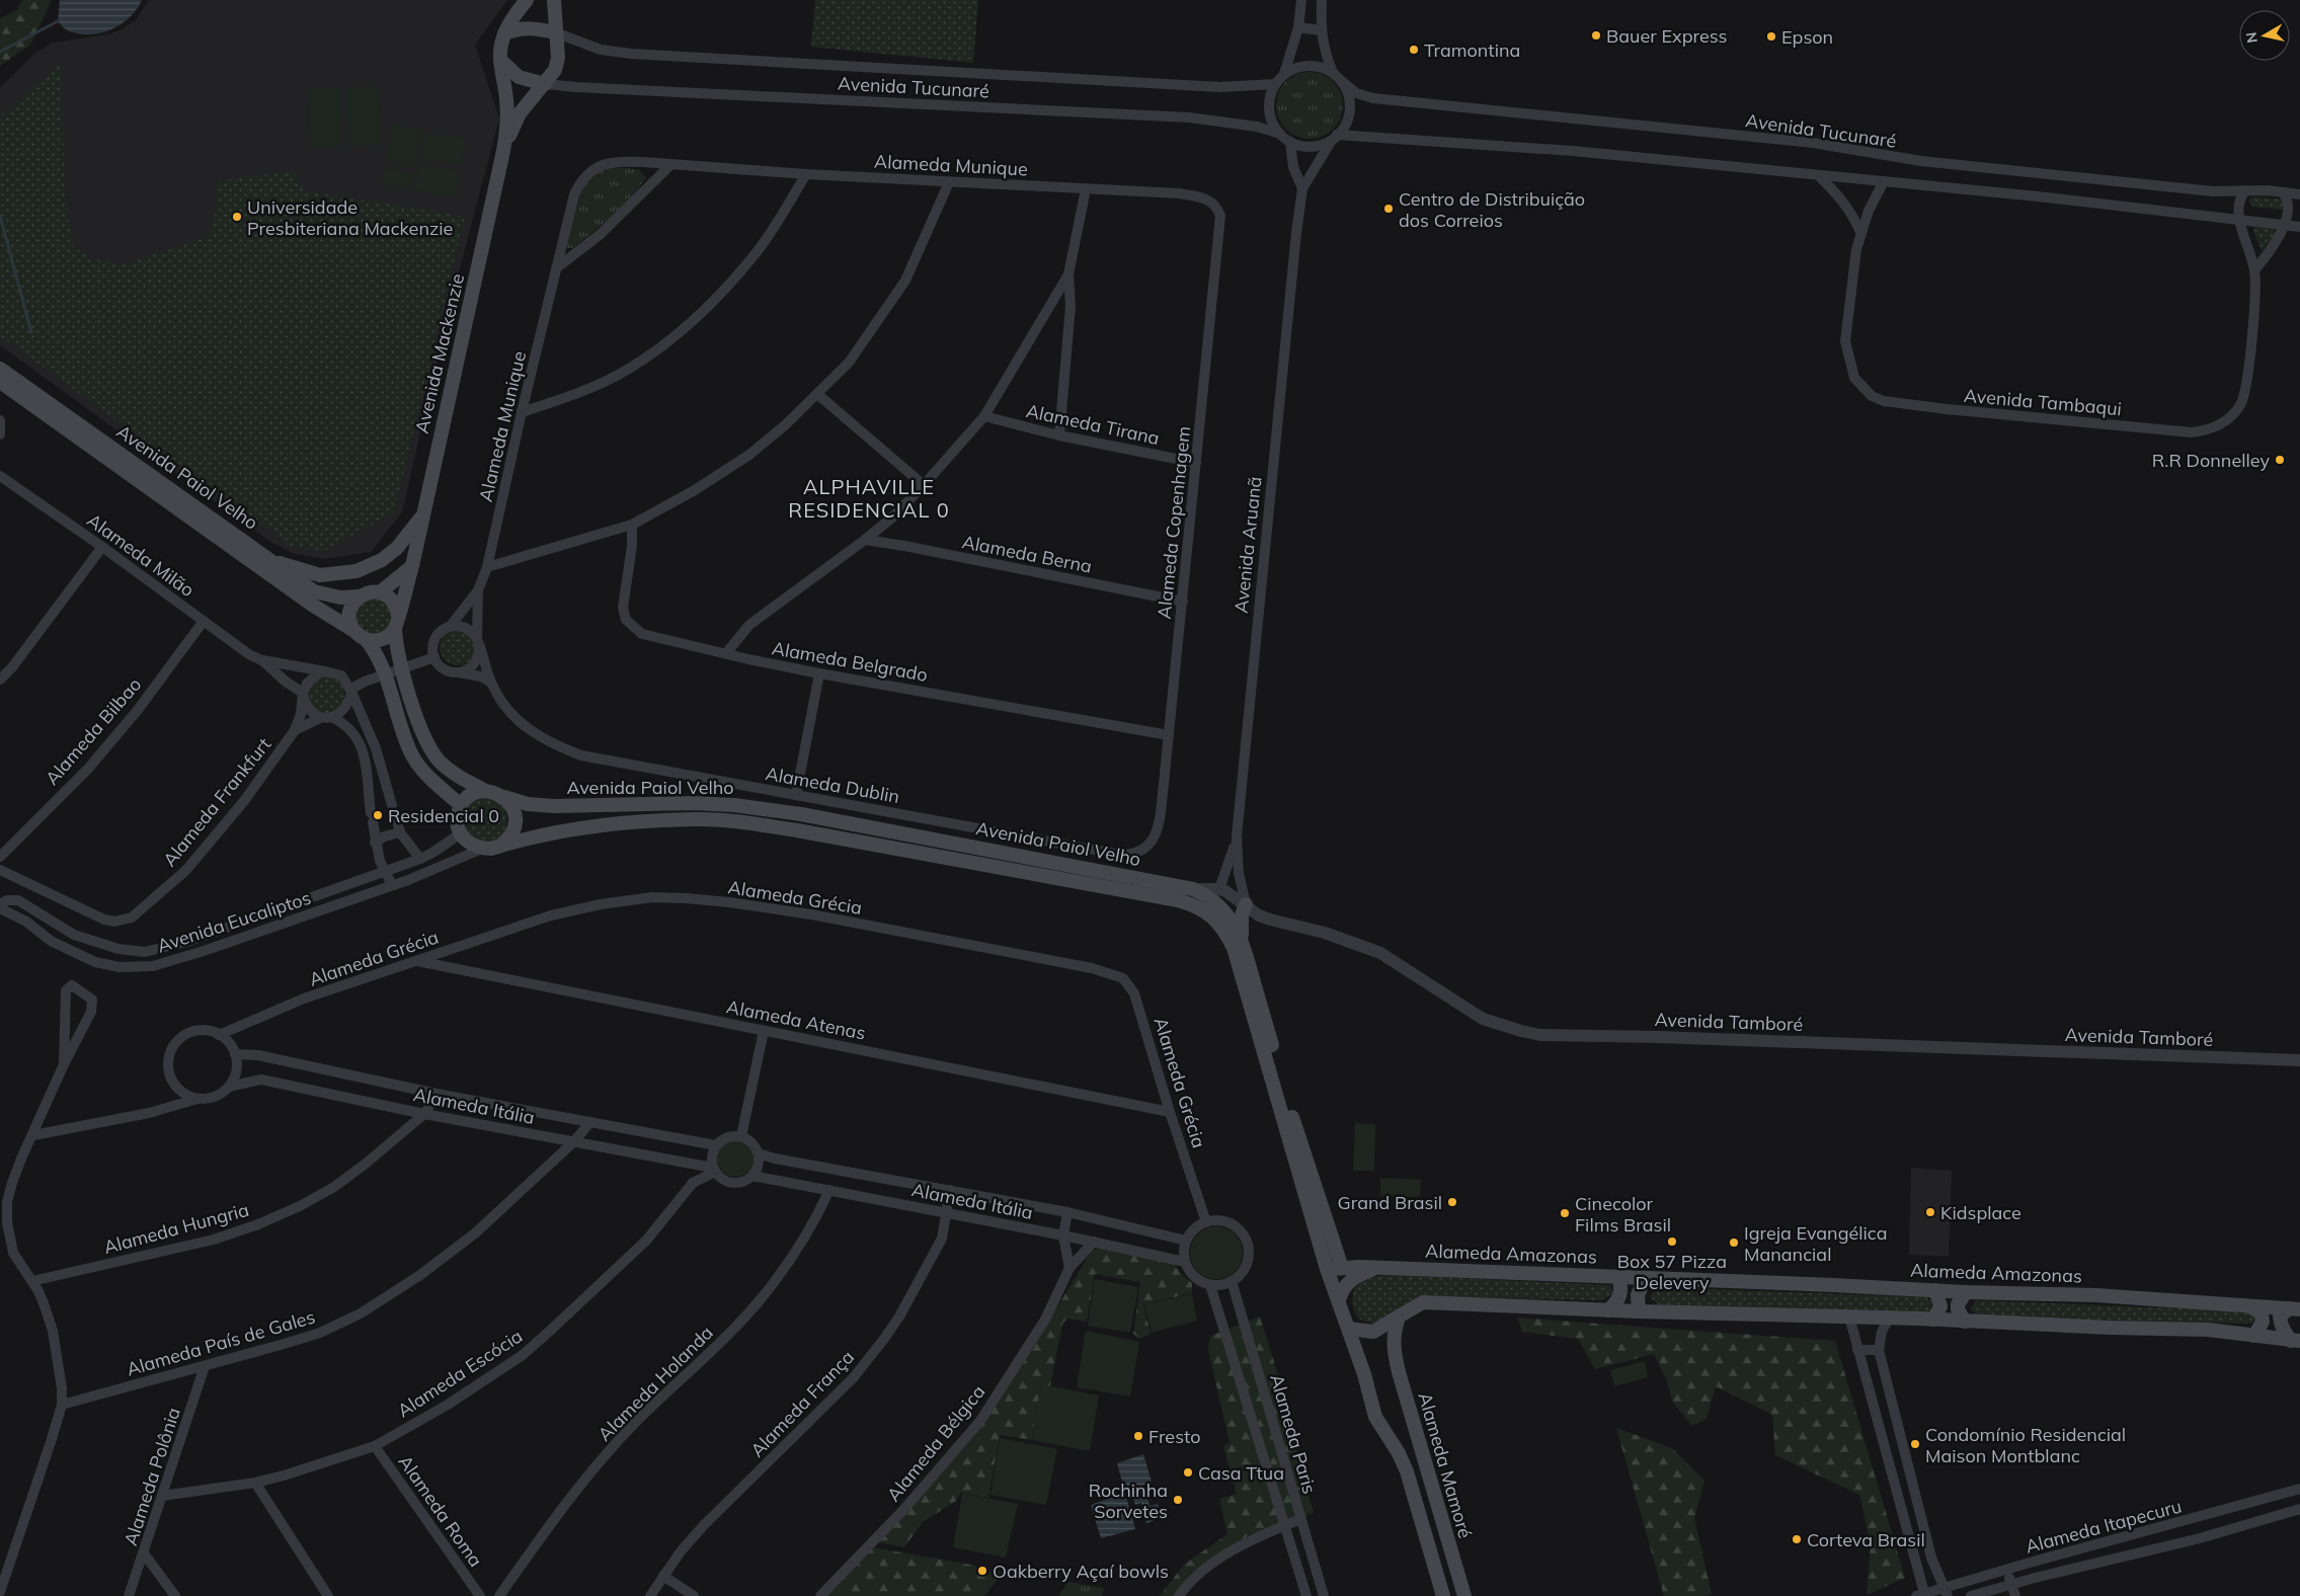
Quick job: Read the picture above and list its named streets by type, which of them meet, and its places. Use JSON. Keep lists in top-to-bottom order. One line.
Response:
{"streets":{"main road":["Avenida Mackenzie","Avenida Paiol Velho","Alameda Amazonas","Alameda Mamoré"],"street":["Avenida Tucunaré","Alameda Munique","Avenida Tambaqui","Alameda Tirana","Alameda Copenhagem","Avenida Aruanã","Alameda Berna","Alameda Milão","Alameda Belgrado","Alameda Bilbao","Alameda Dublin","Alameda Frankfurt","Alameda Grécia","Avenida Eucaliptos","Alameda Atenas","Avenida Tamboré","Alameda Itália","Alameda Hungria","Alameda País de Gales","Alameda Escócia","Alameda Holanda","Alameda França","Alameda Paris","Alameda Bélgica","Alameda Polônia","Alameda Roma","Alameda Itapecuru"]},"crossings":[["Avenida Tucunaré","Avenida Mackenzie"],["Avenida Tucunaré","Avenida Aruanã"],["Alameda Munique","Alameda Copenhagem"],["Alameda Munique","Alameda Dublin"],["Avenida Mackenzie","Avenida Paiol Velho"],["Alameda Tirana","Alameda Copenhagem"],["Avenida Paiol Velho","Avenida Eucaliptos"],["Avenida Paiol Velho","Avenida Tamboré"],["Avenida Paiol Velho","Alameda Amazonas"],["Alameda Copenhagem","Alameda Berna"],["Alameda Copenhagem","Alameda Belgrado"],["Alameda Copenhagem","Alameda Dublin"],["Avenida Aruanã","Avenida Tamboré"],["Alameda Milão","Alameda Bilbao"],["Alameda Milão","Alameda Frankfurt"],["Alameda Grécia","Alameda Atenas"],["Alameda Grécia","Alameda Itália"],["Alameda Grécia","Alameda Paris"],["Alameda Itália","Alameda Hungria"],["Alameda Itália","Alameda País de Gales"],["Alameda Itália","Alameda Escócia"],["Alameda Itália","Alameda Holanda"],["Alameda Itália","Alameda França"],["Alameda Itália","Alameda Paris"],["Alameda Itália","Alameda Bélgica"],["Alameda País de Gales","Alameda Polônia"],["Alameda Escócia","Alameda Polônia"],["Alameda Escócia","Alameda Roma"]],"districts":["ALPHAVILLE RESIDENCIAL 0"],"places":["Bauer Express","Epson","Tramontina","Centro de Distribuição dos Correios","Universidade Presbiteriana Mackenzie","R.R Donnelley","Residencial 0","Grand Brasil","Kidsplace","Cinecolor Films Brasil","Box 57 Pizza Delevery","Igreja Evangélica Manancial","Fresto","Condomínio Residencial Maison Montblanc","Casa Ttua","Rochinha Sorvetes","Corteva Brasil","Oakberry Açaí bowls"],"north":"left"}
